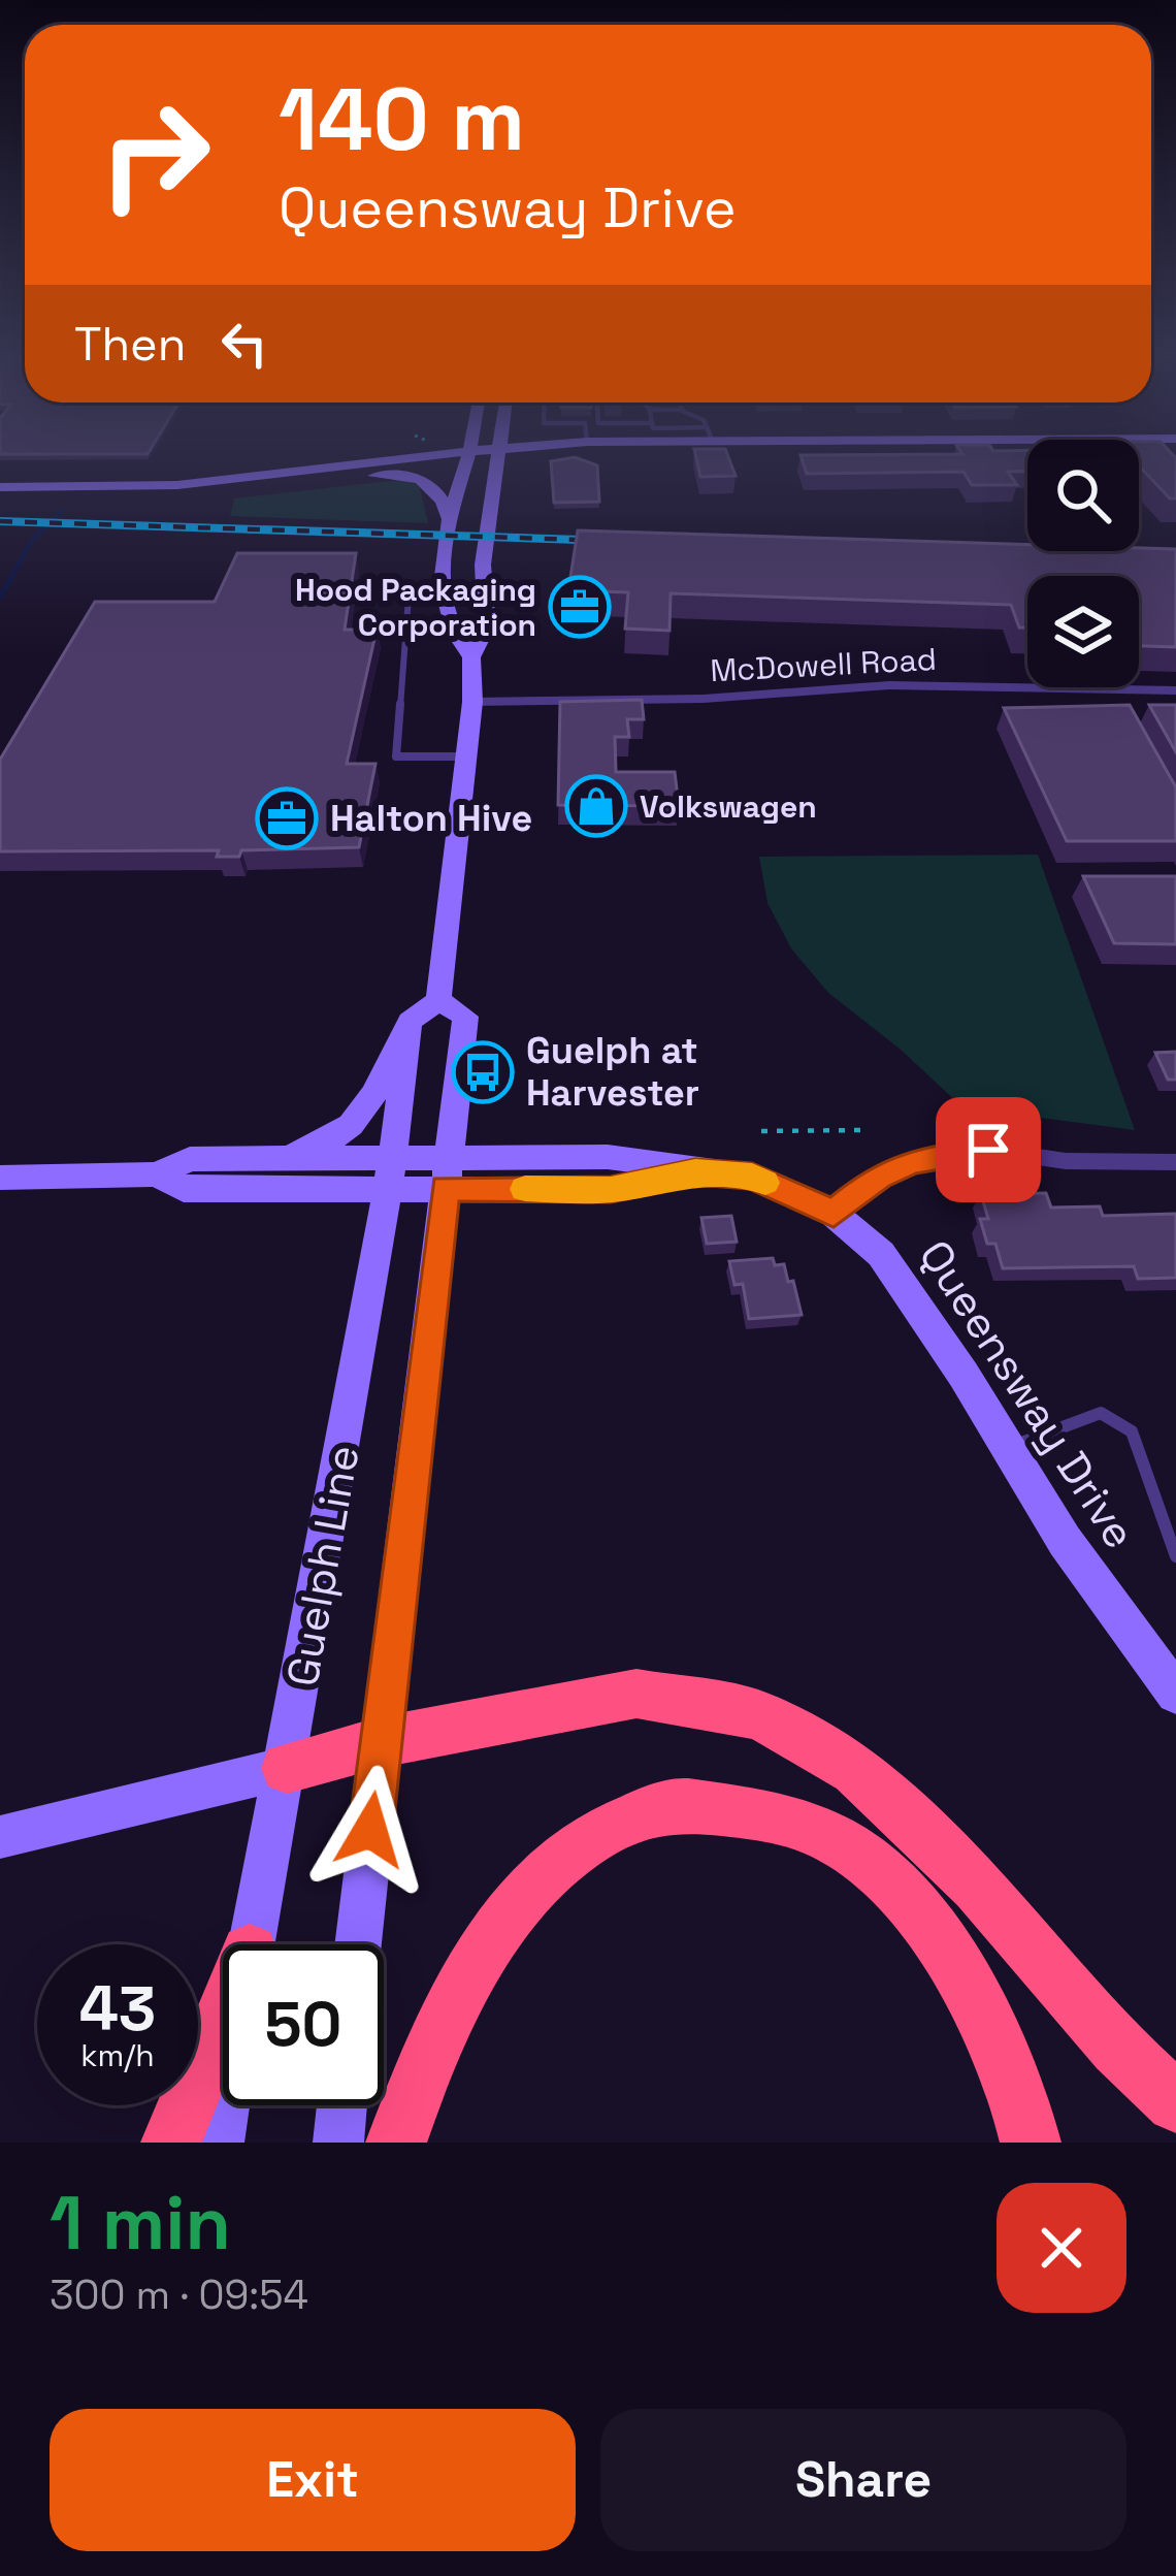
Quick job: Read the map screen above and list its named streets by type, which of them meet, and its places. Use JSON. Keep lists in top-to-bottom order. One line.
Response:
{"streets":{"main road":["Queensway Drive","Guelph Line"],"street":["McDowell Road"]},"crossings":[["Queensway Drive","Guelph Line"]],"places":{"office":["Hood Packaging Corporation","Halton Hive"],"shop":["Volkswagen"],"bus stop":["Guelph at Harvester"]},"page":{"turn":["140 m","Queensway Drive"],"then":"Then","speed":"43 km/h","limit":"50","heading":["1 min","300 m · 09:54"],"buttons":["Exit","Share"]}}
